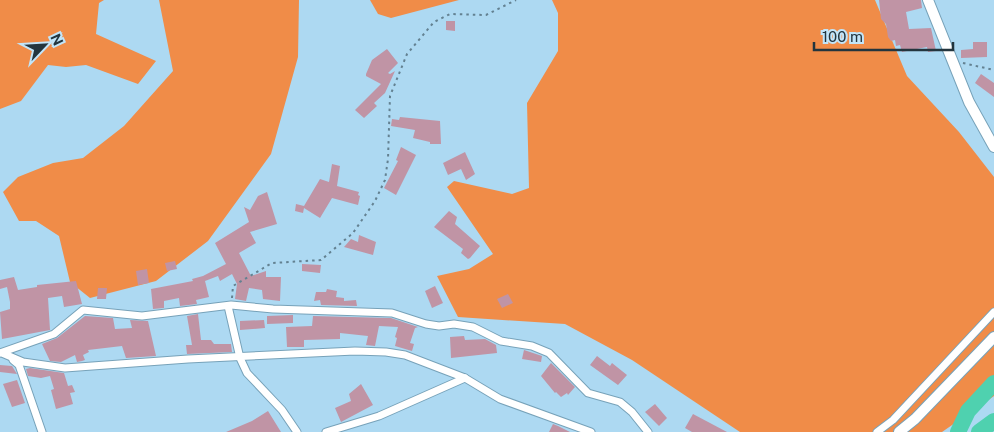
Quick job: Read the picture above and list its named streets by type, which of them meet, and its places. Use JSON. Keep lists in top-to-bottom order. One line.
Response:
{"scale_bar":"100 m","north":"top right"}
